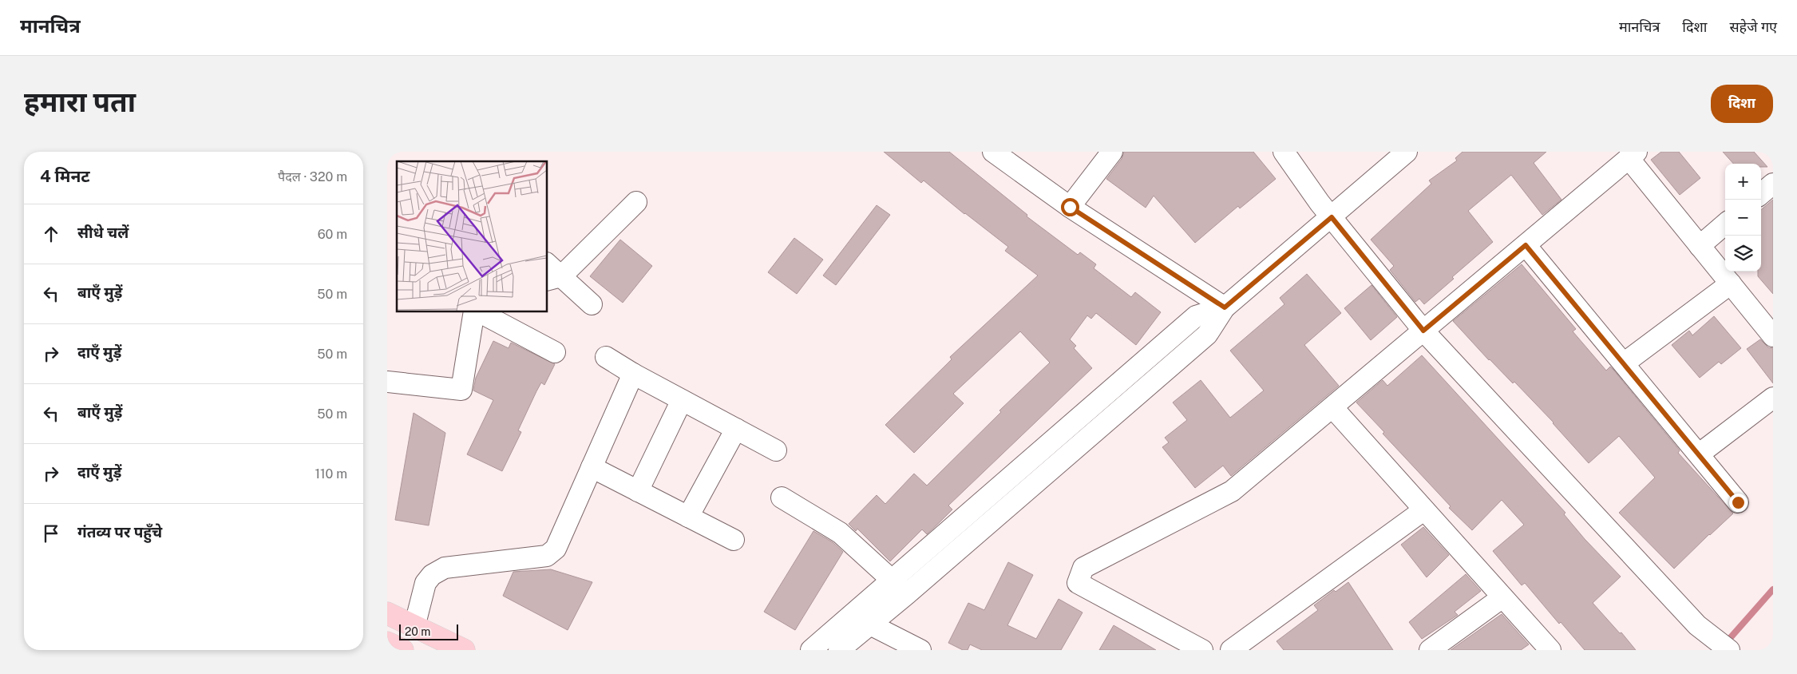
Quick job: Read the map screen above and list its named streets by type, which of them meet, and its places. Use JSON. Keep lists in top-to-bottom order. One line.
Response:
{"scale_bar":"20 m","page":{"header":"मानचित्र","nav":["मानचित्र","दिशा","सहेजे गए"],"buttons":"दिशा","title":"हमारा पता","heading":["4 मिनट","पैदल · 320 m"],"map_buttons":["+","−"],"list":[["सीधे चलें","60 m"],["बाएँ मुड़ें","50 m"],["दाएँ मुड़ें","50 m"],["बाएँ मुड़ें","50 m"],["दाएँ मुड़ें","110 m"],"गंतव्य पर पहुँचे"],"scale":"20 m"}}
